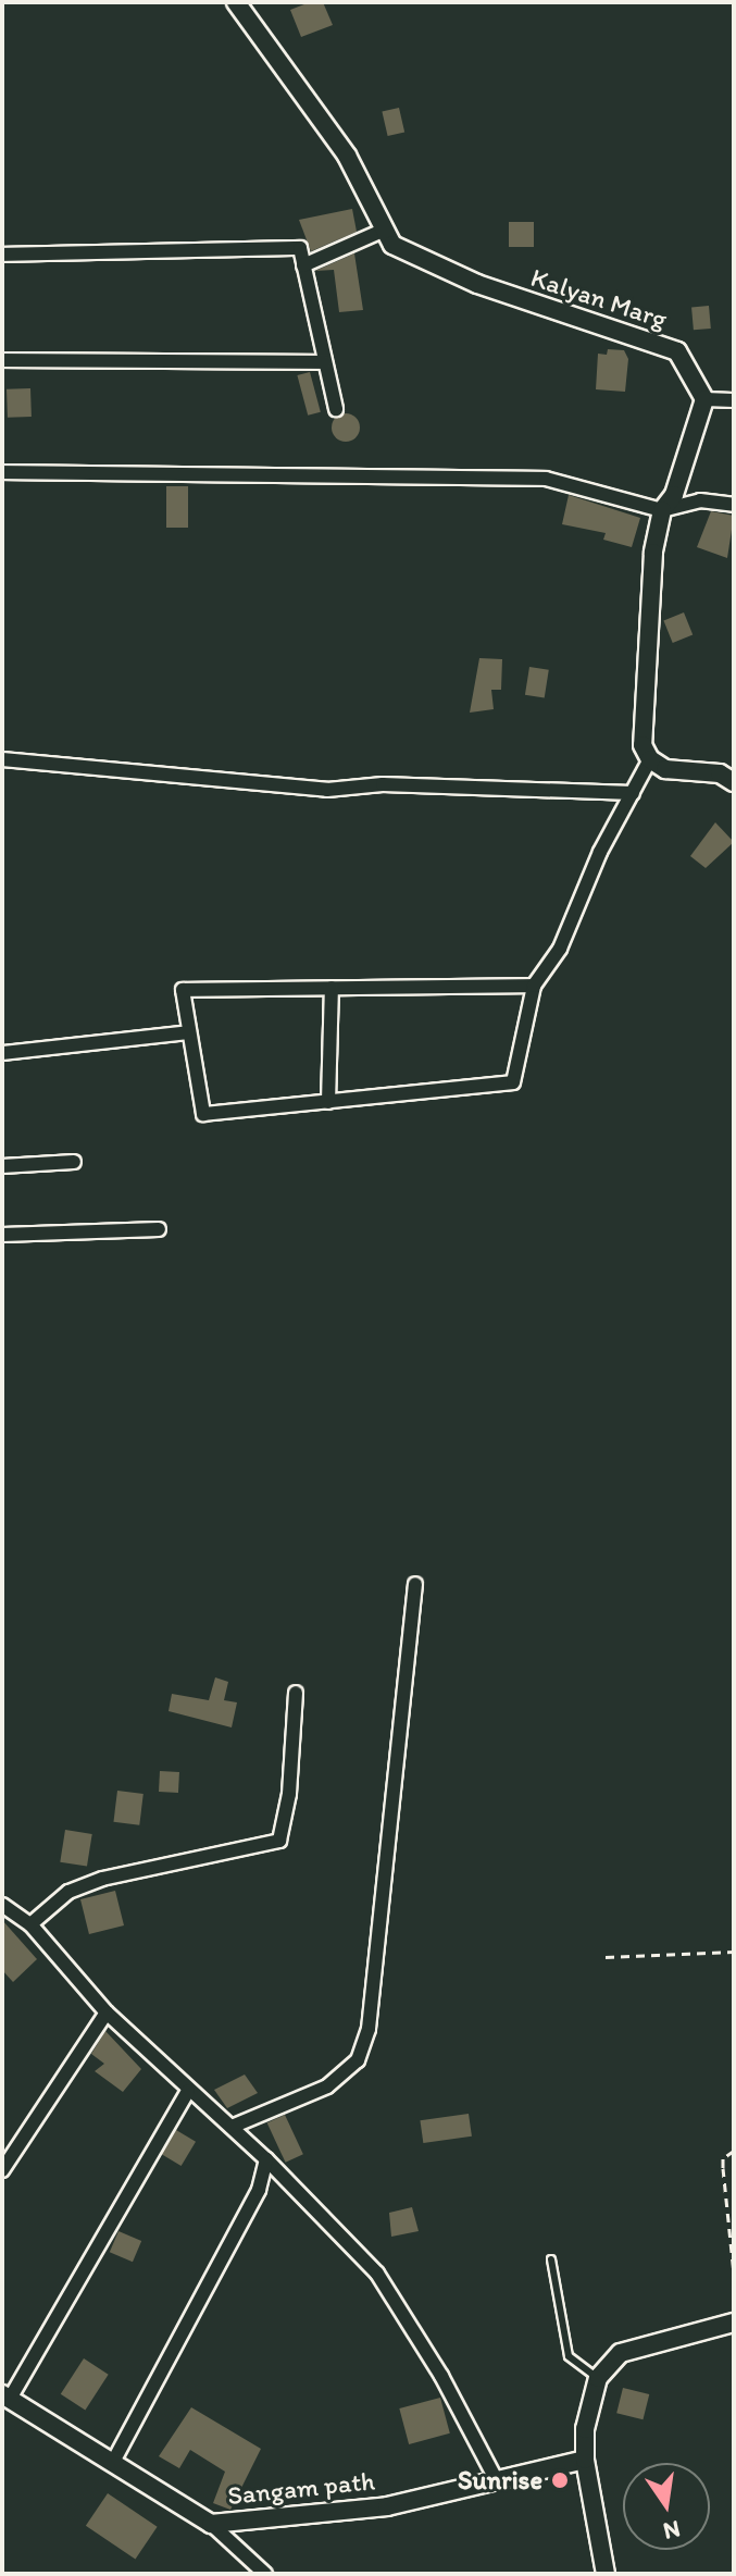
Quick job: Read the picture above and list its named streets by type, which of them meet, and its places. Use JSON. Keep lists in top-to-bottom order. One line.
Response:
{"streets":{"street":["Kalyan Marg","Sangam path"]},"places":["Sunrise"],"north":"bottom"}
